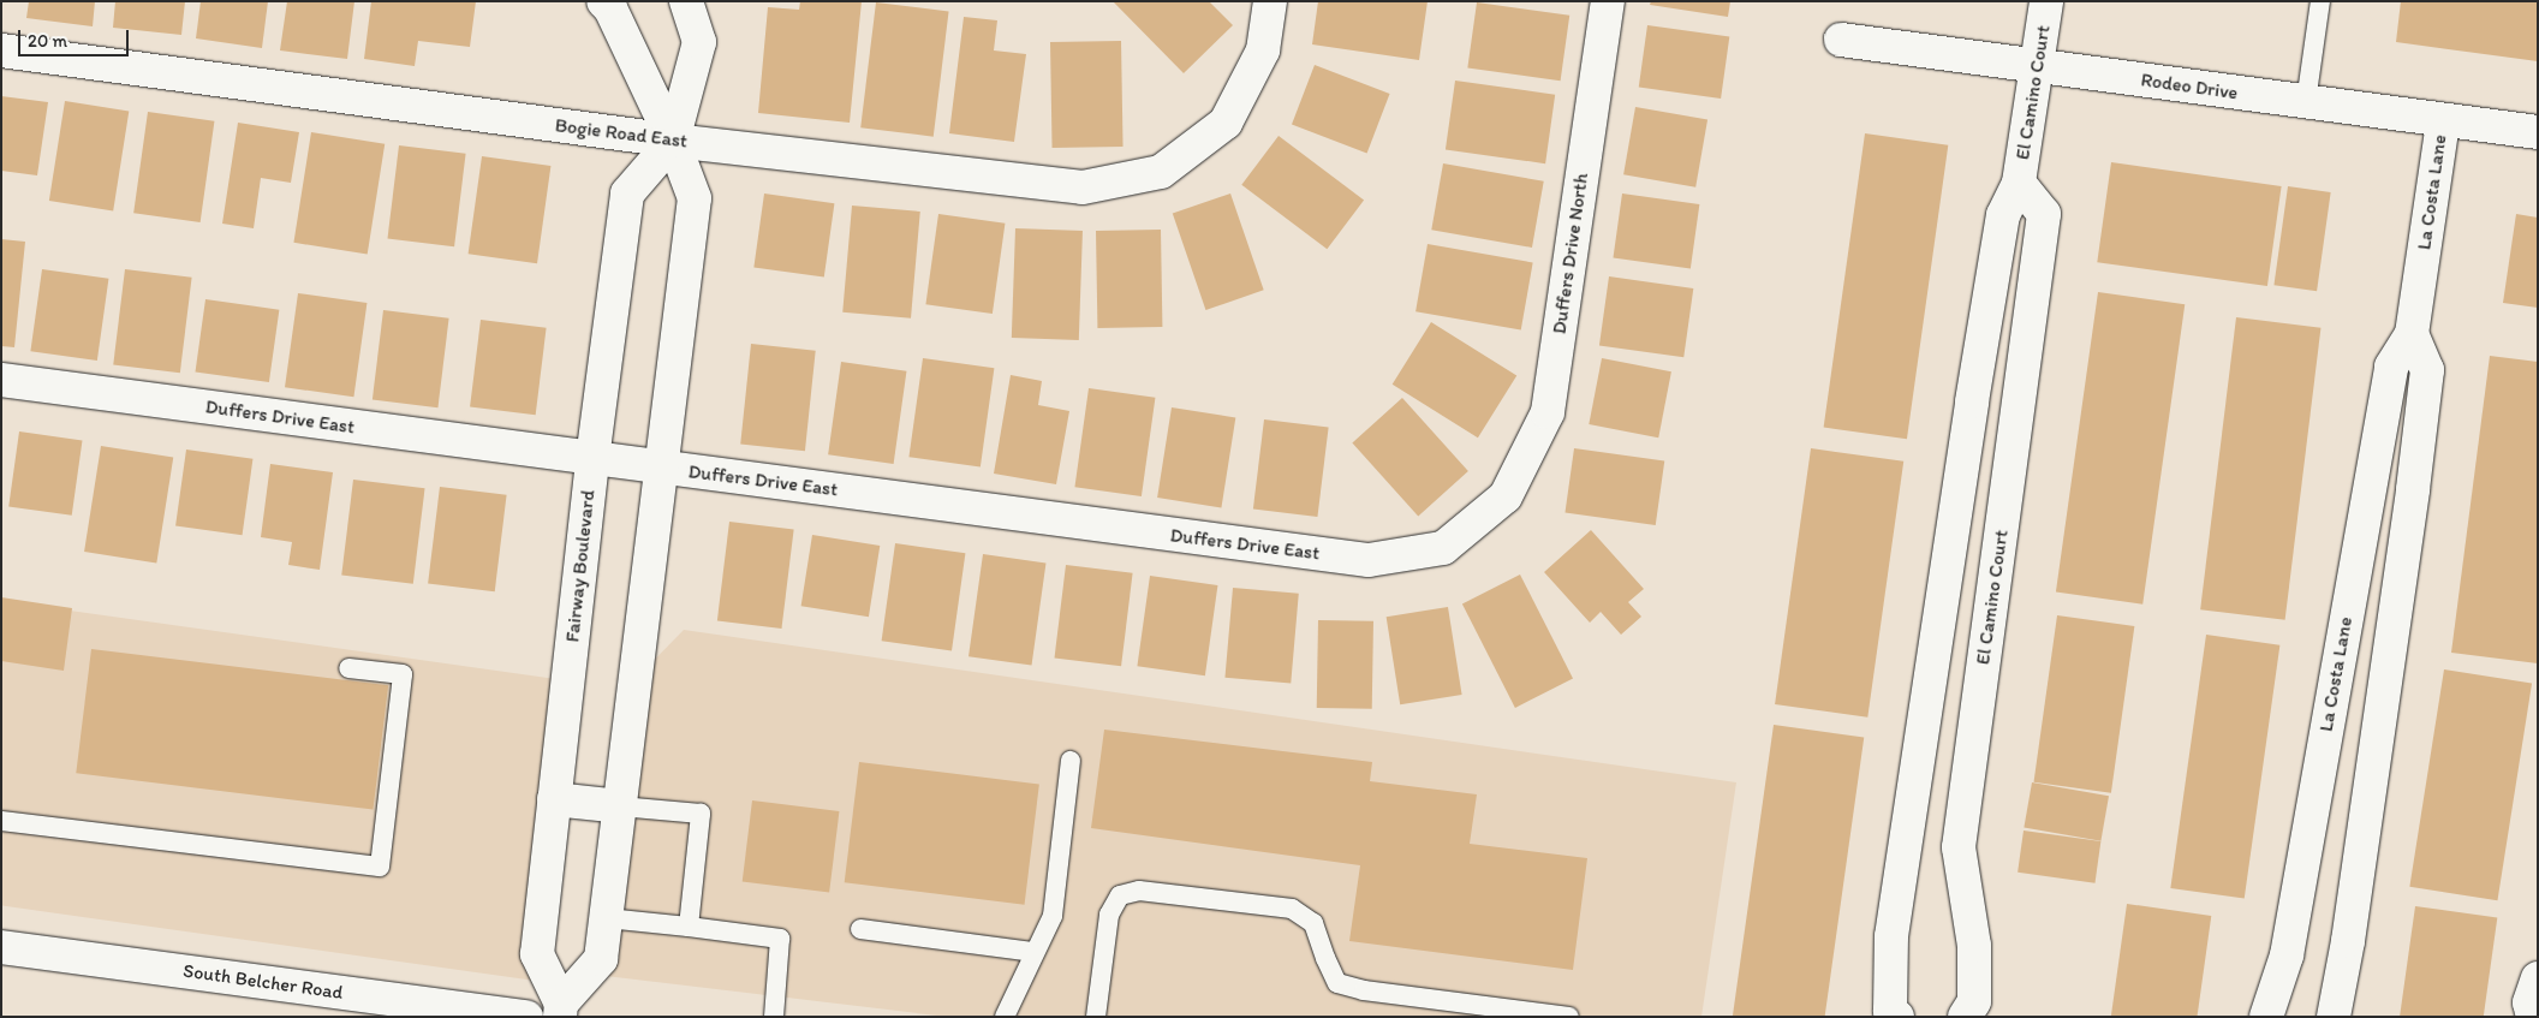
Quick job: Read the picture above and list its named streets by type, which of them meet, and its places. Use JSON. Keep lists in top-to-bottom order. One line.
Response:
{"streets":{"street":["Rodeo Drive","El Camino Court","Bogie Road East","La Costa Lane","Duffers Drive North","Duffers Drive East","Fairway Boulevard","South Belcher Road"]},"crossings":[["Rodeo Drive","El Camino Court"],["Rodeo Drive","La Costa Lane"],["Bogie Road East","Fairway Boulevard"],["Duffers Drive North","Duffers Drive East"],["Duffers Drive East","Fairway Boulevard"]],"scale_bar":"20 m"}
